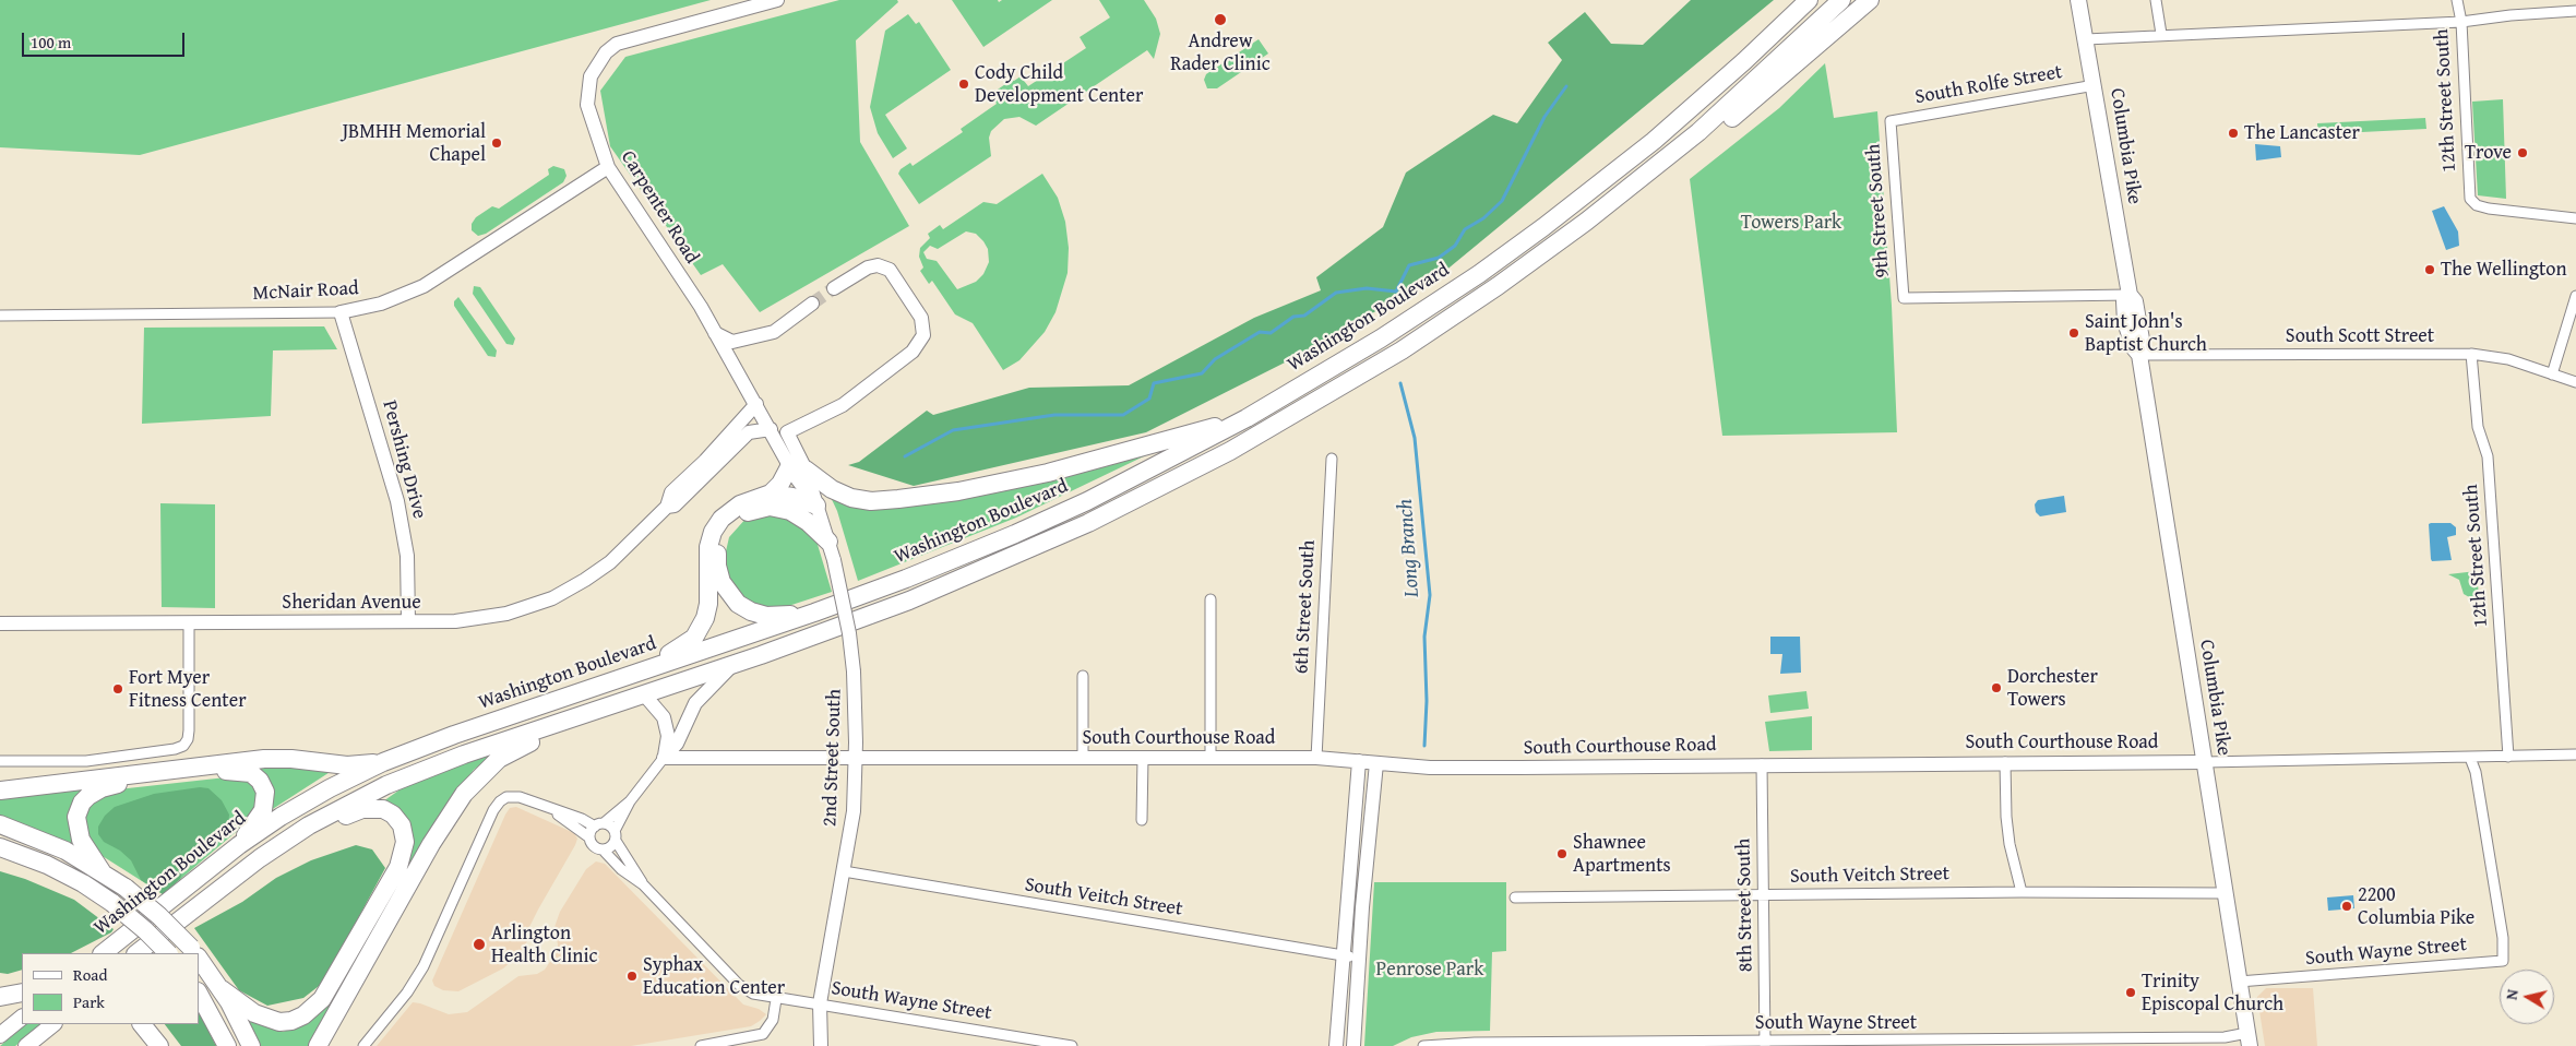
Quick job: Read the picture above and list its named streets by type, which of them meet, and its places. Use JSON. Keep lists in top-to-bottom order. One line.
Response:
{"streets":{"highway":["Washington Boulevard"],"main road":["Columbia Pike"],"street":["South Rolfe Street","12th Street South","Carpenter Road","9th Street South","McNair Road","South Scott Street","Pershing Drive","Sheridan Avenue","6th Street South","South Courthouse Road","2nd Street South","South Veitch Street","8th Street South","South Wayne Street"]},"crossings":[["South Rolfe Street","Columbia Pike"],["South Rolfe Street","9th Street South"],["12th Street South","South Scott Street"],["12th Street South","South Courthouse Road"],["Columbia Pike","9th Street South"],["Columbia Pike","South Scott Street"],["Columbia Pike","South Courthouse Road"],["Columbia Pike","South Veitch Street"],["Columbia Pike","South Wayne Street"],["Carpenter Road","McNair Road"],["Carpenter Road","Sheridan Avenue"],["Carpenter Road","2nd Street South"],["McNair Road","Pershing Drive"],["Pershing Drive","Sheridan Avenue"],["6th Street South","South Courthouse Road"],["South Courthouse Road","2nd Street South"],["South Courthouse Road","8th Street South"],["South Courthouse Road","South Wayne Street"],["2nd Street South","South Veitch Street"],["2nd Street South","South Wayne Street"],["South Veitch Street","8th Street South"],["8th Street South","South Wayne Street"]],"water":["Long Branch"],"parks":["Towers Park","Penrose Park"],"places":["Andrew Rader Clinic","Cody Child Development Center","The Lancaster","JBMHH Memorial Chapel","Trove","The Wellington","Saint John's Baptist Church","Dorchester Towers","Fort Myer Fitness Center","Shawnee Apartments","2200 Columbia Pike","Arlington Health Clinic","Syphax Education Center","Trinity Episcopal Church"],"legend":["Road","Park"],"scale_bar":"100 m","north":"left"}
